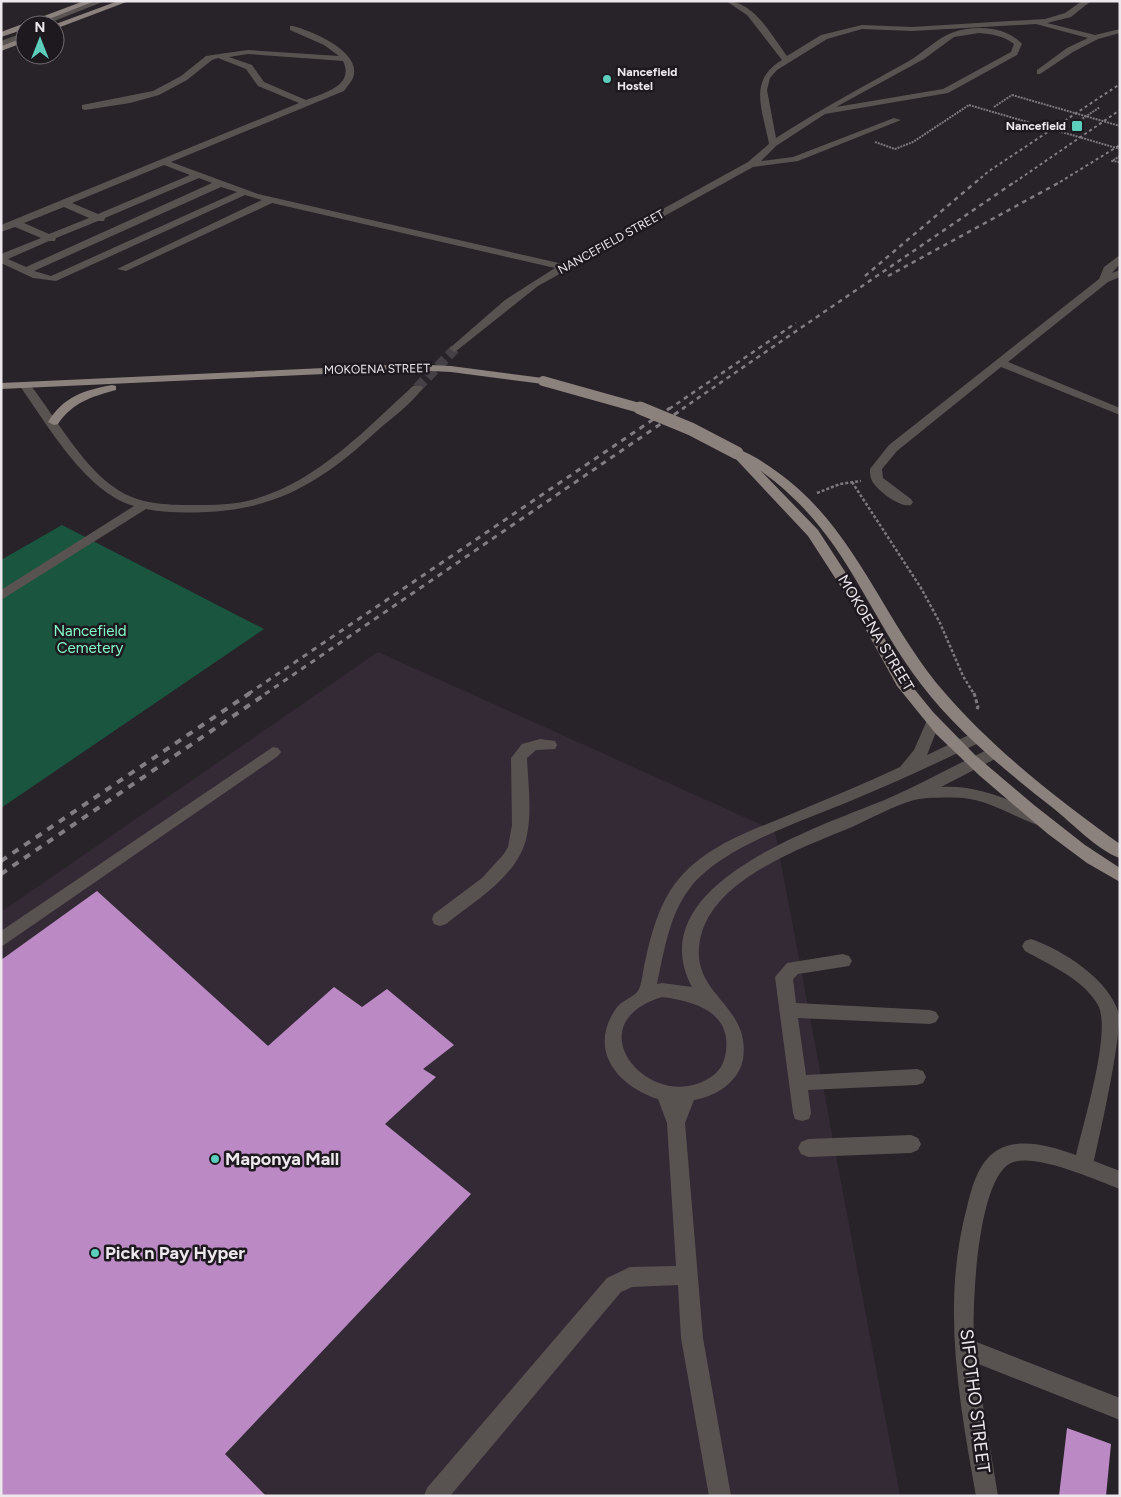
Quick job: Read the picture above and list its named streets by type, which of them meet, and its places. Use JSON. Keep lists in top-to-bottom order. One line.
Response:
{"streets":{"main road":["MOKOENA STREET"],"street":["NANCEFIELD STREET","SIFOTHO STREET"]},"parks":["Nancefield Cemetery"],"places":{"other":["Nancefield Hostel","Maponya Mall","Pick n Pay Hyper"],"transit":["Nancefield"]},"north":"top"}
